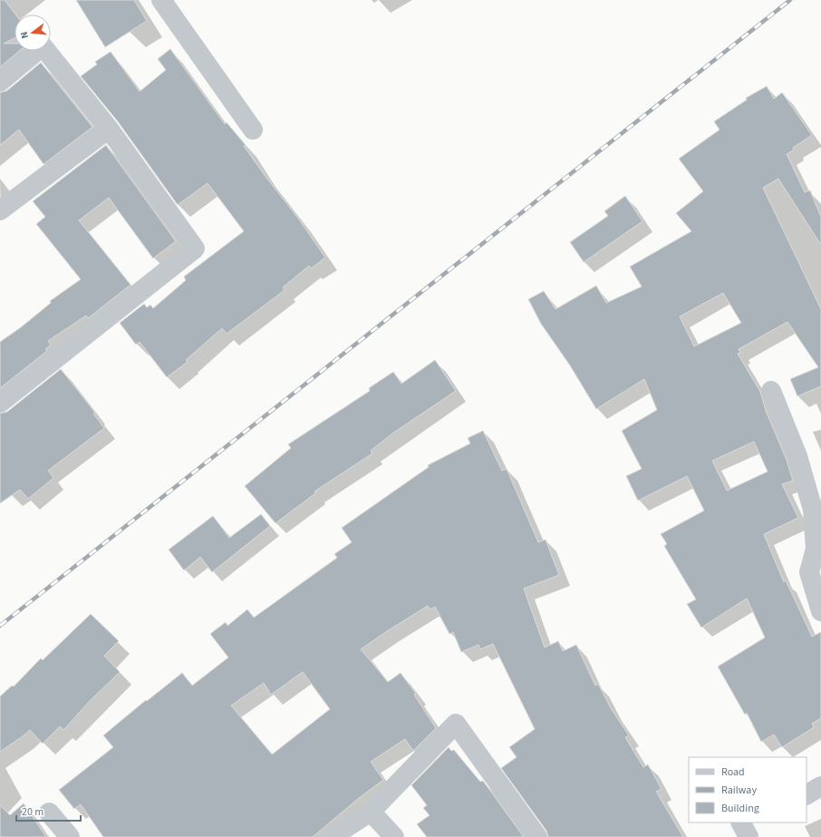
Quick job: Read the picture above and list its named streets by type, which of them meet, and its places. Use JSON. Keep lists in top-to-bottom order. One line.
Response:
{"legend":["Road","Railway","Building"],"scale_bar":"20 m","north":"left"}
